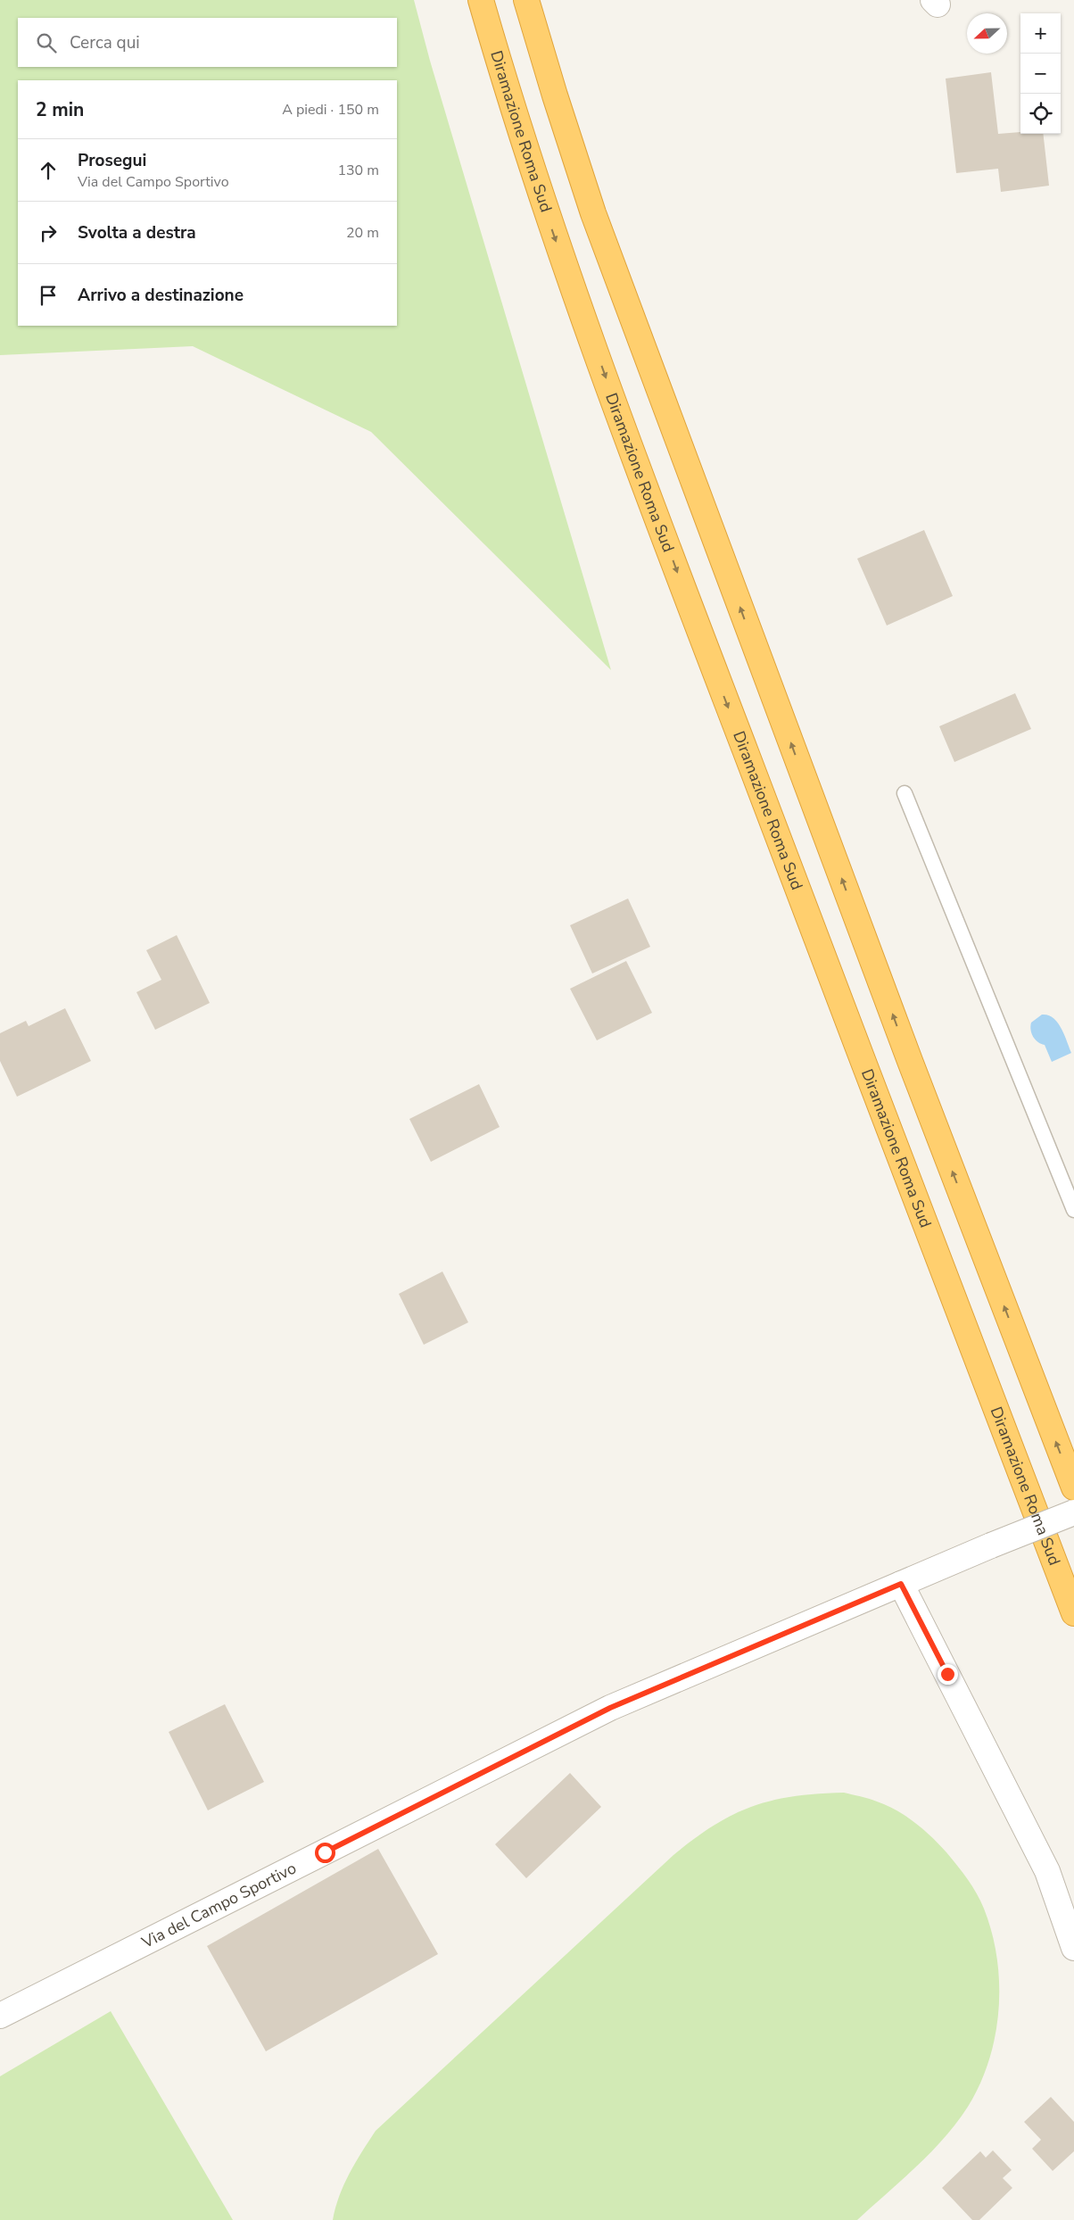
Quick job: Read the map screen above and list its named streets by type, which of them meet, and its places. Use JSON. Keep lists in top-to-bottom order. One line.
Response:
{"streets":{"highway":["Diramazione Roma Sud"],"street":["Via del Campo Sportivo"]},"north":"left","page":{"map_buttons":["+","−"],"search":"Cerca qui","heading":["2 min","A piedi · 150 m"],"list":[["Prosegui","Via del Campo Sportivo","130 m"],["Svolta a destra","20 m"],"Arrivo a destinazione"]}}
